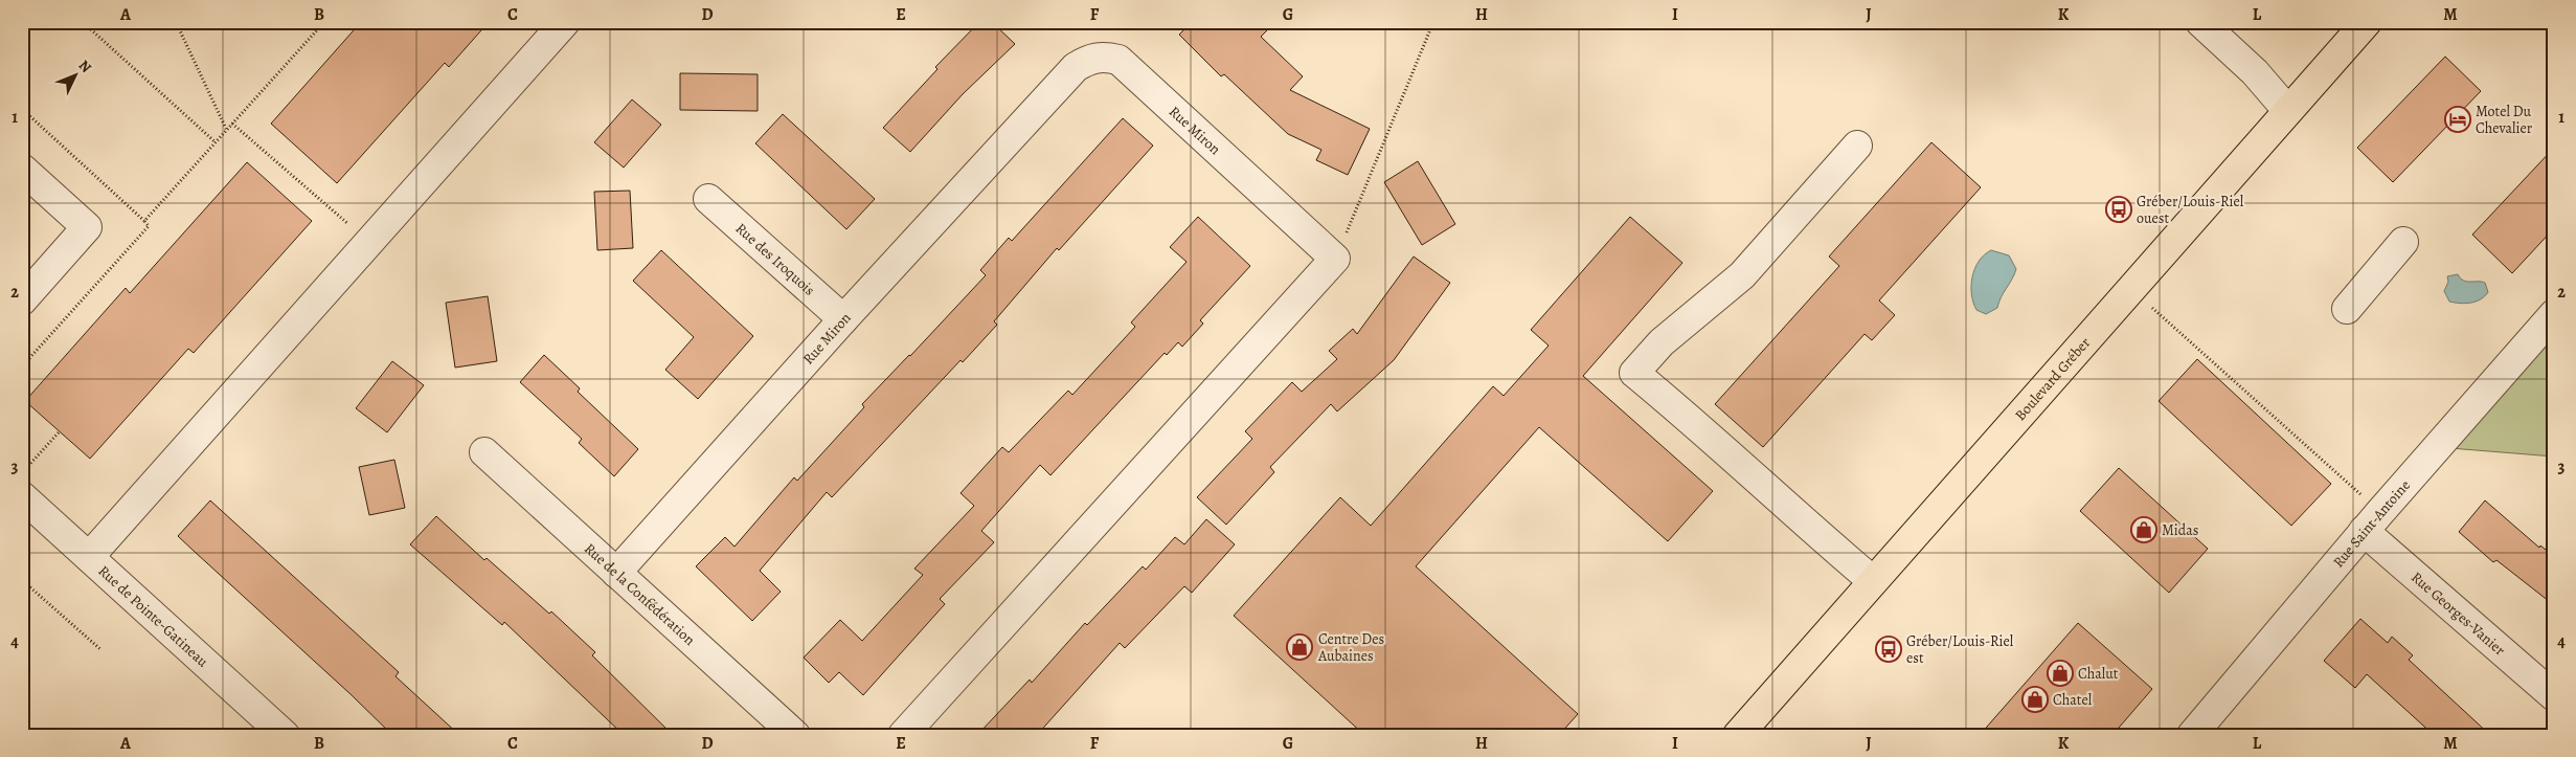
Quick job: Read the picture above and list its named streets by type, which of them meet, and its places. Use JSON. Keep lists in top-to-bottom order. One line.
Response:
{"streets":{"main road":["Boulevard Gréber"],"street":["Rue Miron","Rue des Iroquois","Rue Saint-Antoine","Rue de la Confédération","Rue Georges-Vanier","Rue de Pointe-Gatineau"]},"crossings":[["Rue Miron","Rue des Iroquois"],["Rue Miron","Rue de la Confédération"],["Rue Saint-Antoine","Rue Georges-Vanier"]],"places":{"hotel":["Motel Du Chevalier"],"bus stop":["Gréber/Louis-Riel ouest","Gréber/Louis-Riel est"],"shop":["Midas","Centre Des Aubaines","Chalut","Chatel"]},"north":"top right","grid":{"columns":["A","B","C","D","E","F","G","H","I","J","K","L","M"],"rows":["1","2","3","4"]}}
